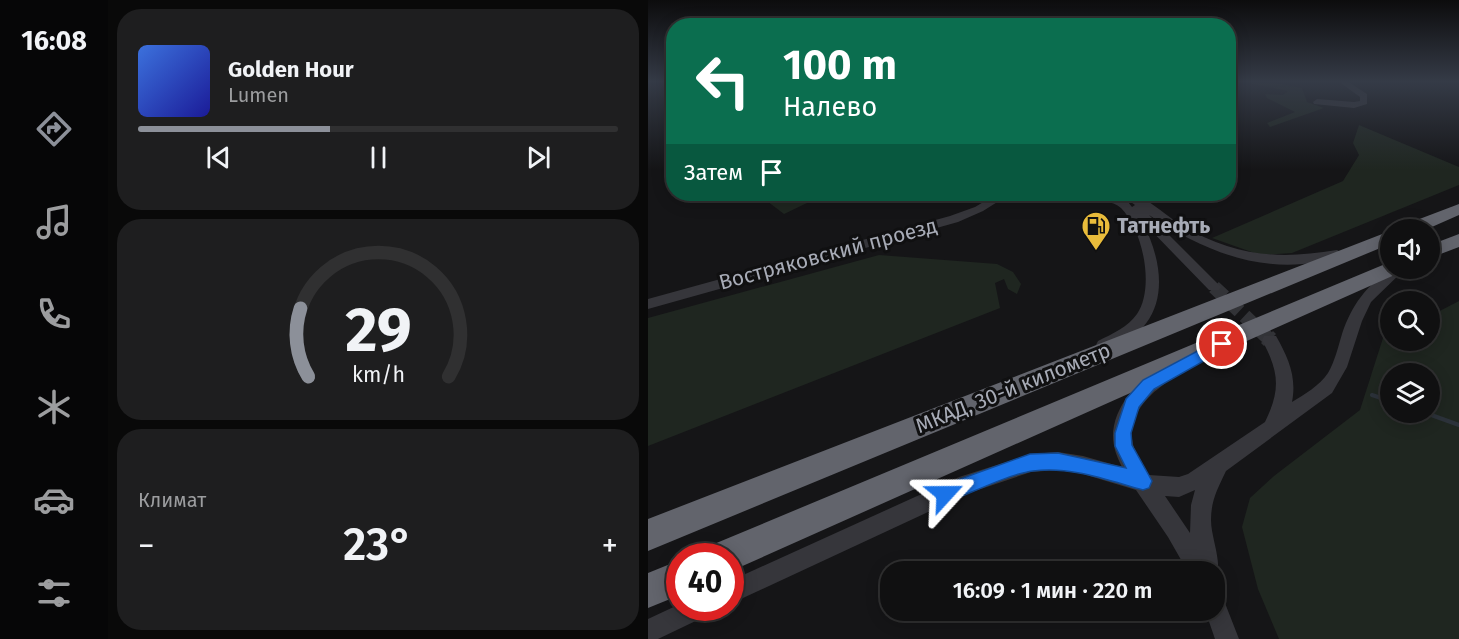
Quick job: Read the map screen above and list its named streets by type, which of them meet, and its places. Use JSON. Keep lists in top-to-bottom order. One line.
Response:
{"streets":{"highway":["МКАД, 30-й километр"],"street":["Востряковский проезд"]},"places":{"fuel station":["Татнефть"]},"page":{"tabs":"16:08","turn":["100 m","Налево"],"song":["Golden Hour","Lumen"],"then":"Затем","tile":"Климат","heat":["−","23°","+"],"limit":"40","trip":"16:09 · 1 мин · 220 m","gauge":["29","km/h"]}}
